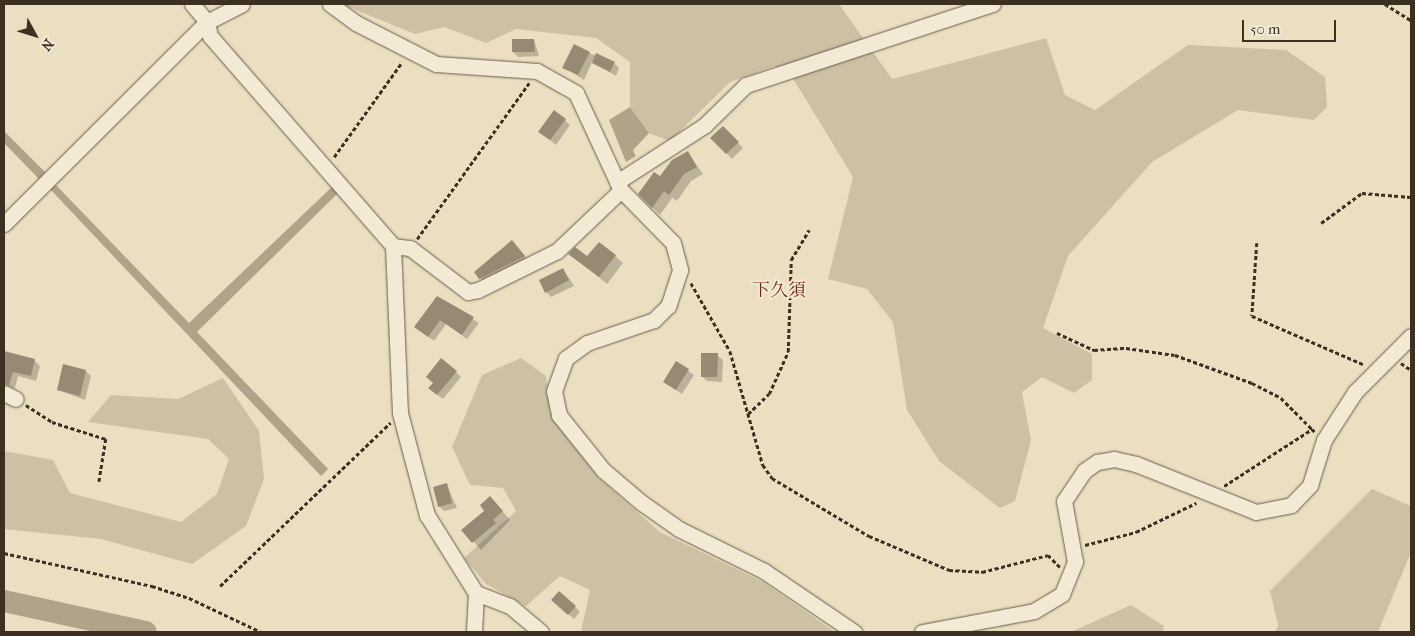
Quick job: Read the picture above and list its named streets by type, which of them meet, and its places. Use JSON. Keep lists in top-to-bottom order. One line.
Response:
{"districts":["下久須"],"scale_bar":"50 m","north":"bottom right"}
